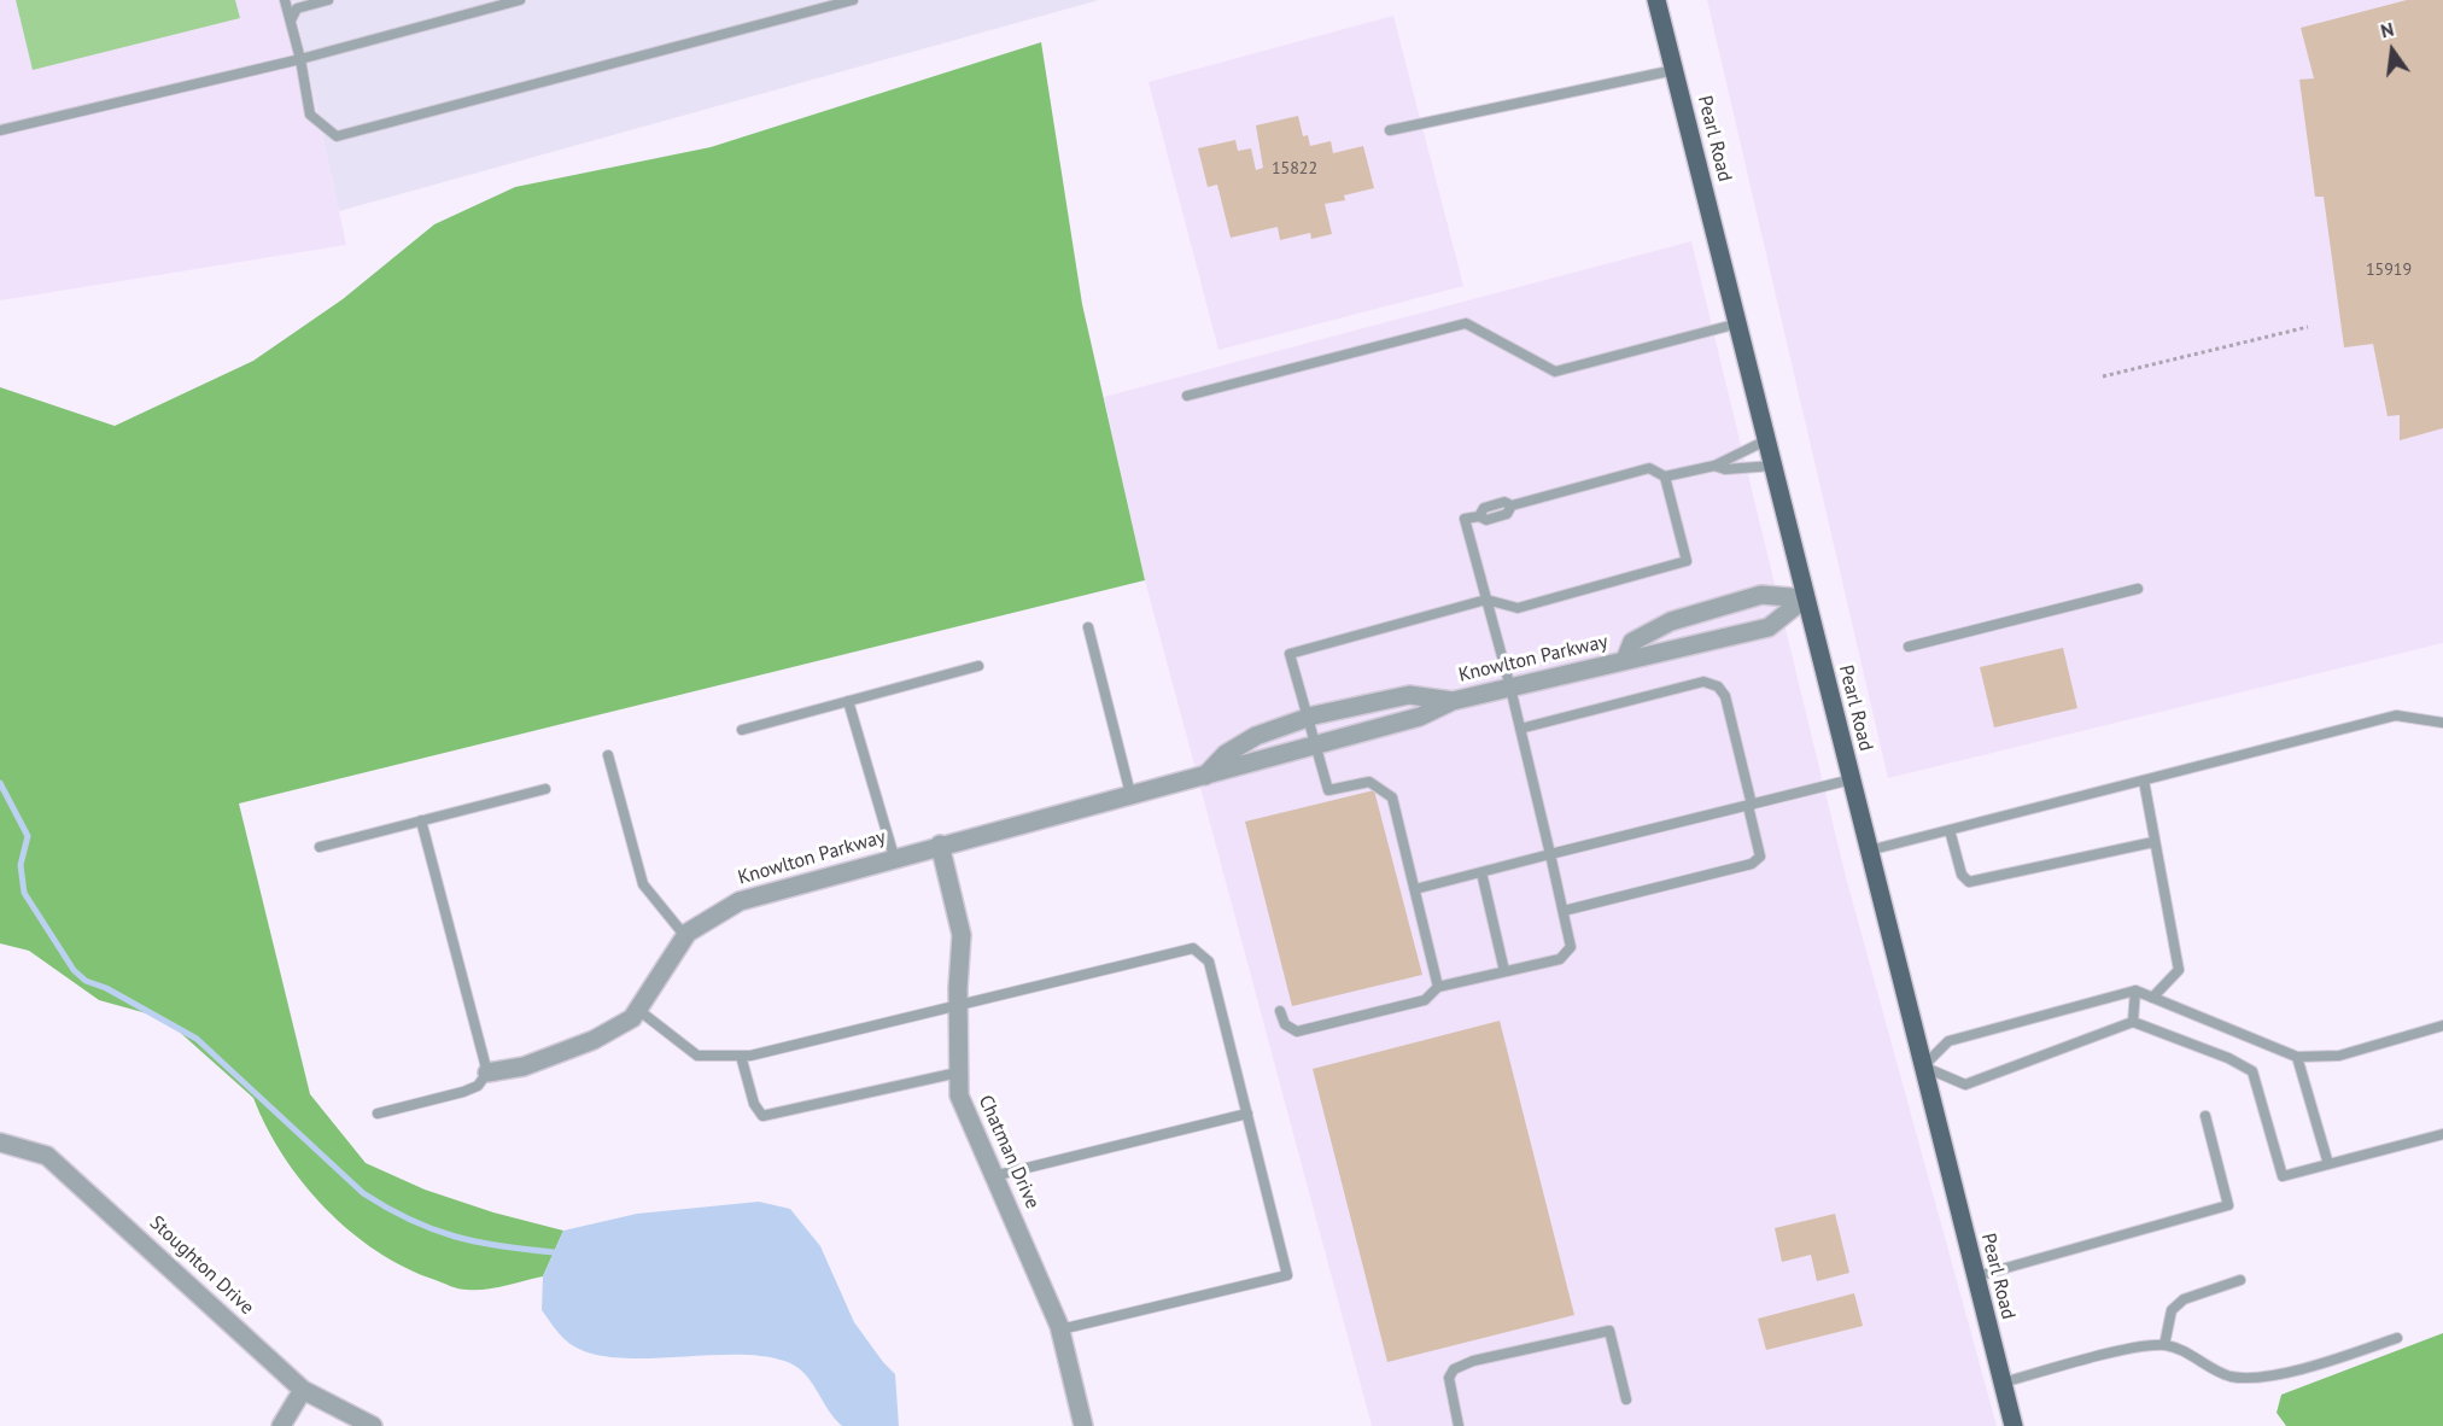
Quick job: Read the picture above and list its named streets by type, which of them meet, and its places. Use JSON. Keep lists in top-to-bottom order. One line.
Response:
{"streets":{"main road":["Pearl Road"],"street":["Knowlton Parkway","Chatman Drive","Stoughton Drive"]},"crossings":[["Pearl Road","Knowlton Parkway"],["Knowlton Parkway","Chatman Drive"]],"house_numbers":["15822","15919"],"north":"top"}
